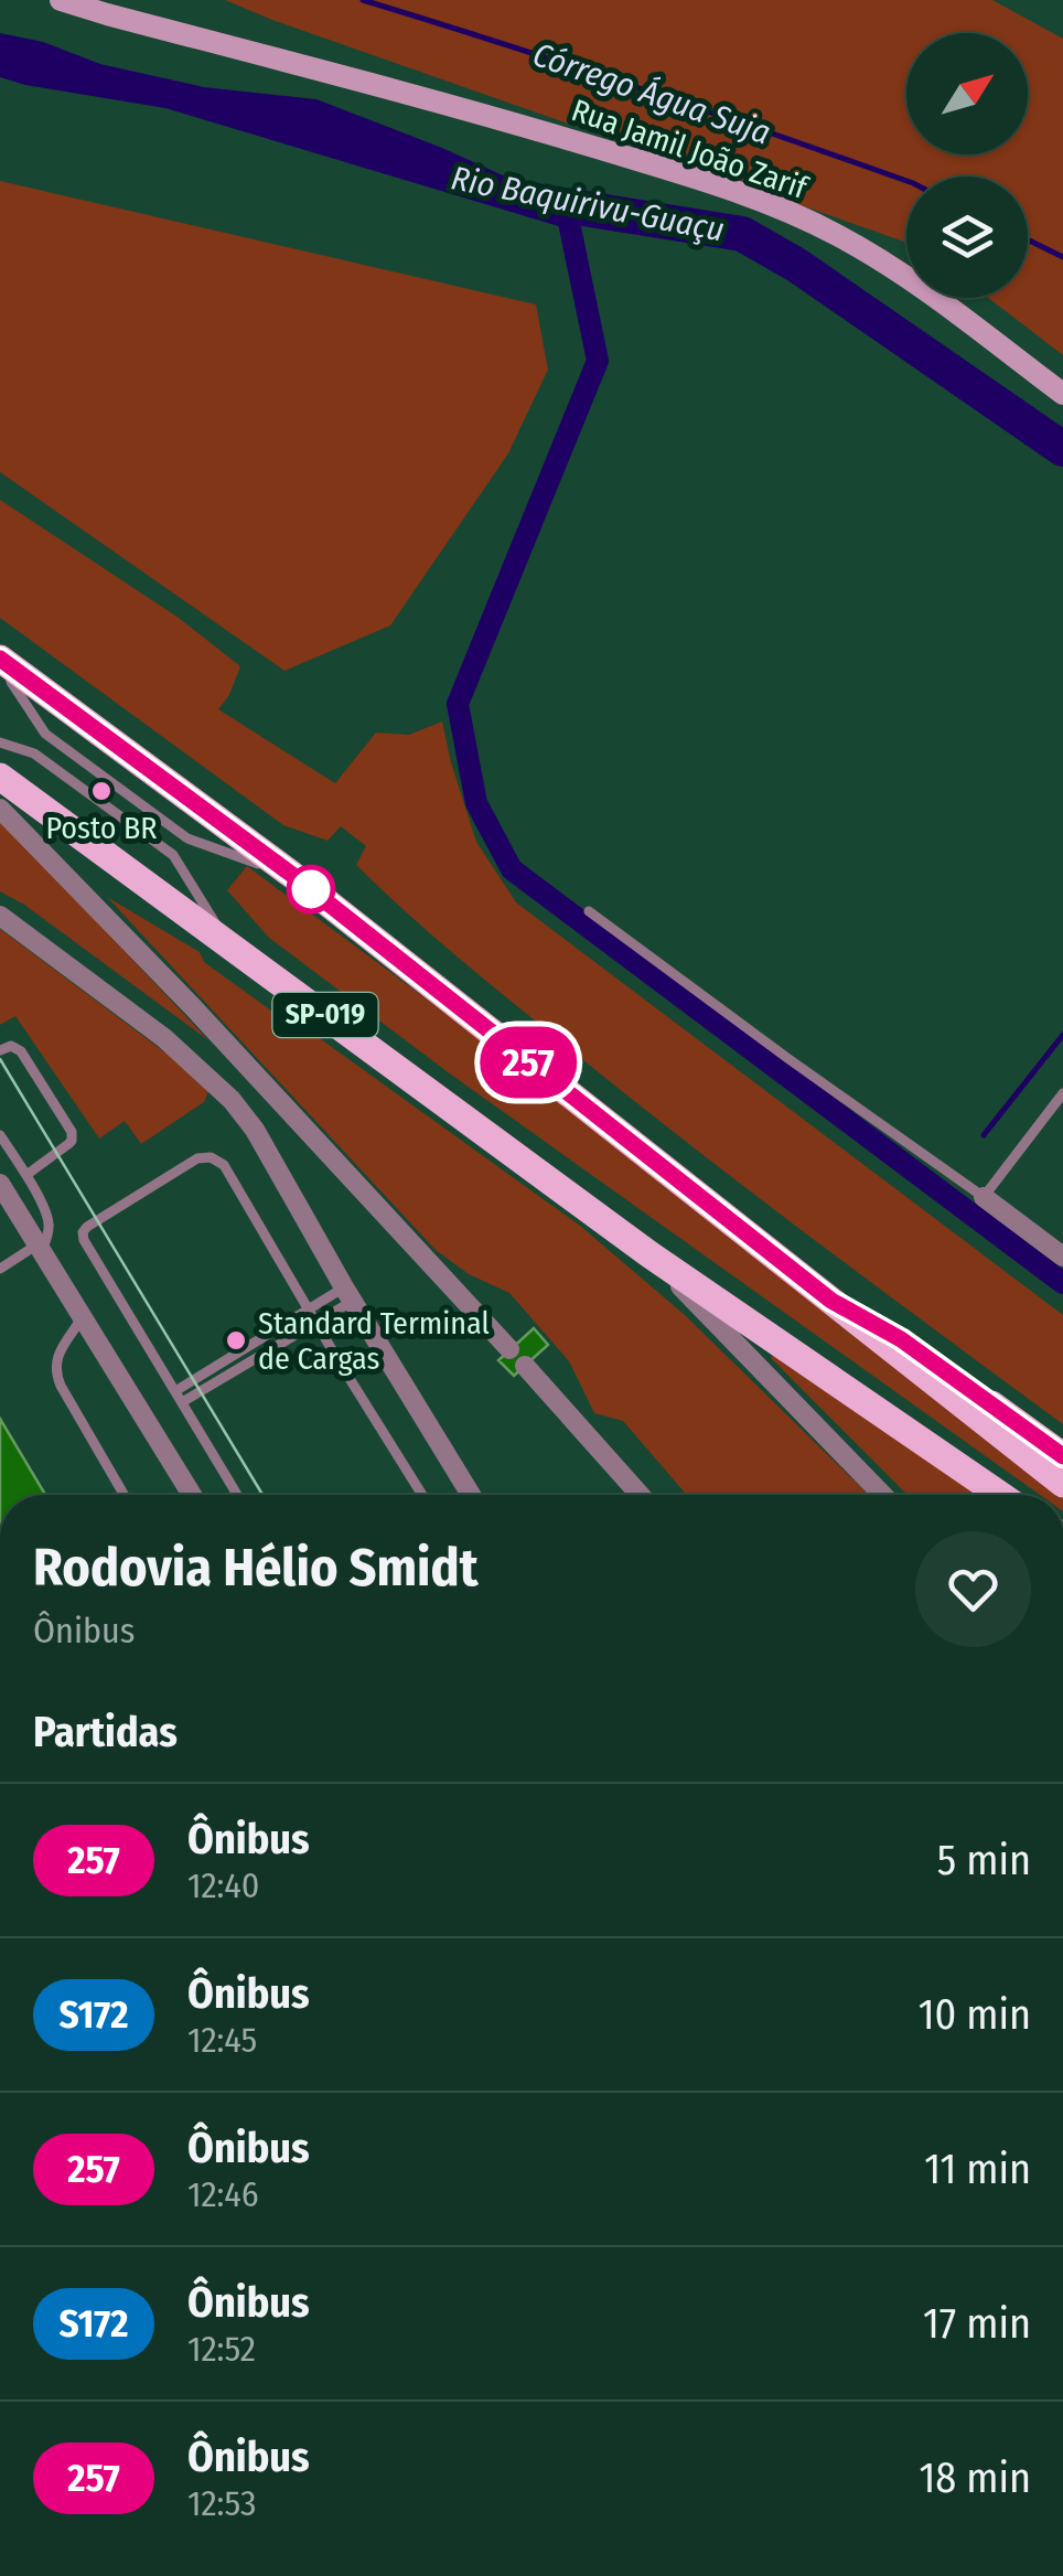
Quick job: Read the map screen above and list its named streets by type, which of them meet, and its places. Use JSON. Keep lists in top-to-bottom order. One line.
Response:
{"streets":{"main road":["Rua Jamil João Zarif","SP-019"]},"water":["Córrego Água Suja","Rio Baquirivu-Guaçu"],"places":["Posto BR","Standard Terminal de Cargas"],"lines":["bus line 257"],"north":"top right","page":{"on_map":"257","heading":[["Rodovia Hélio Smidt","Ônibus"],"Partidas"],"list":[{"mark":"257","name":"Ônibus","note":"12:40","value":"5 min"},{"mark":"S172","name":"Ônibus","note":"12:45","value":"10 min"},{"mark":"257","name":"Ônibus","note":"12:46","value":"11 min"},{"mark":"S172","name":"Ônibus","note":"12:52","value":"17 min"},{"mark":"257","name":"Ônibus","note":"12:53","value":"18 min"}]}}
